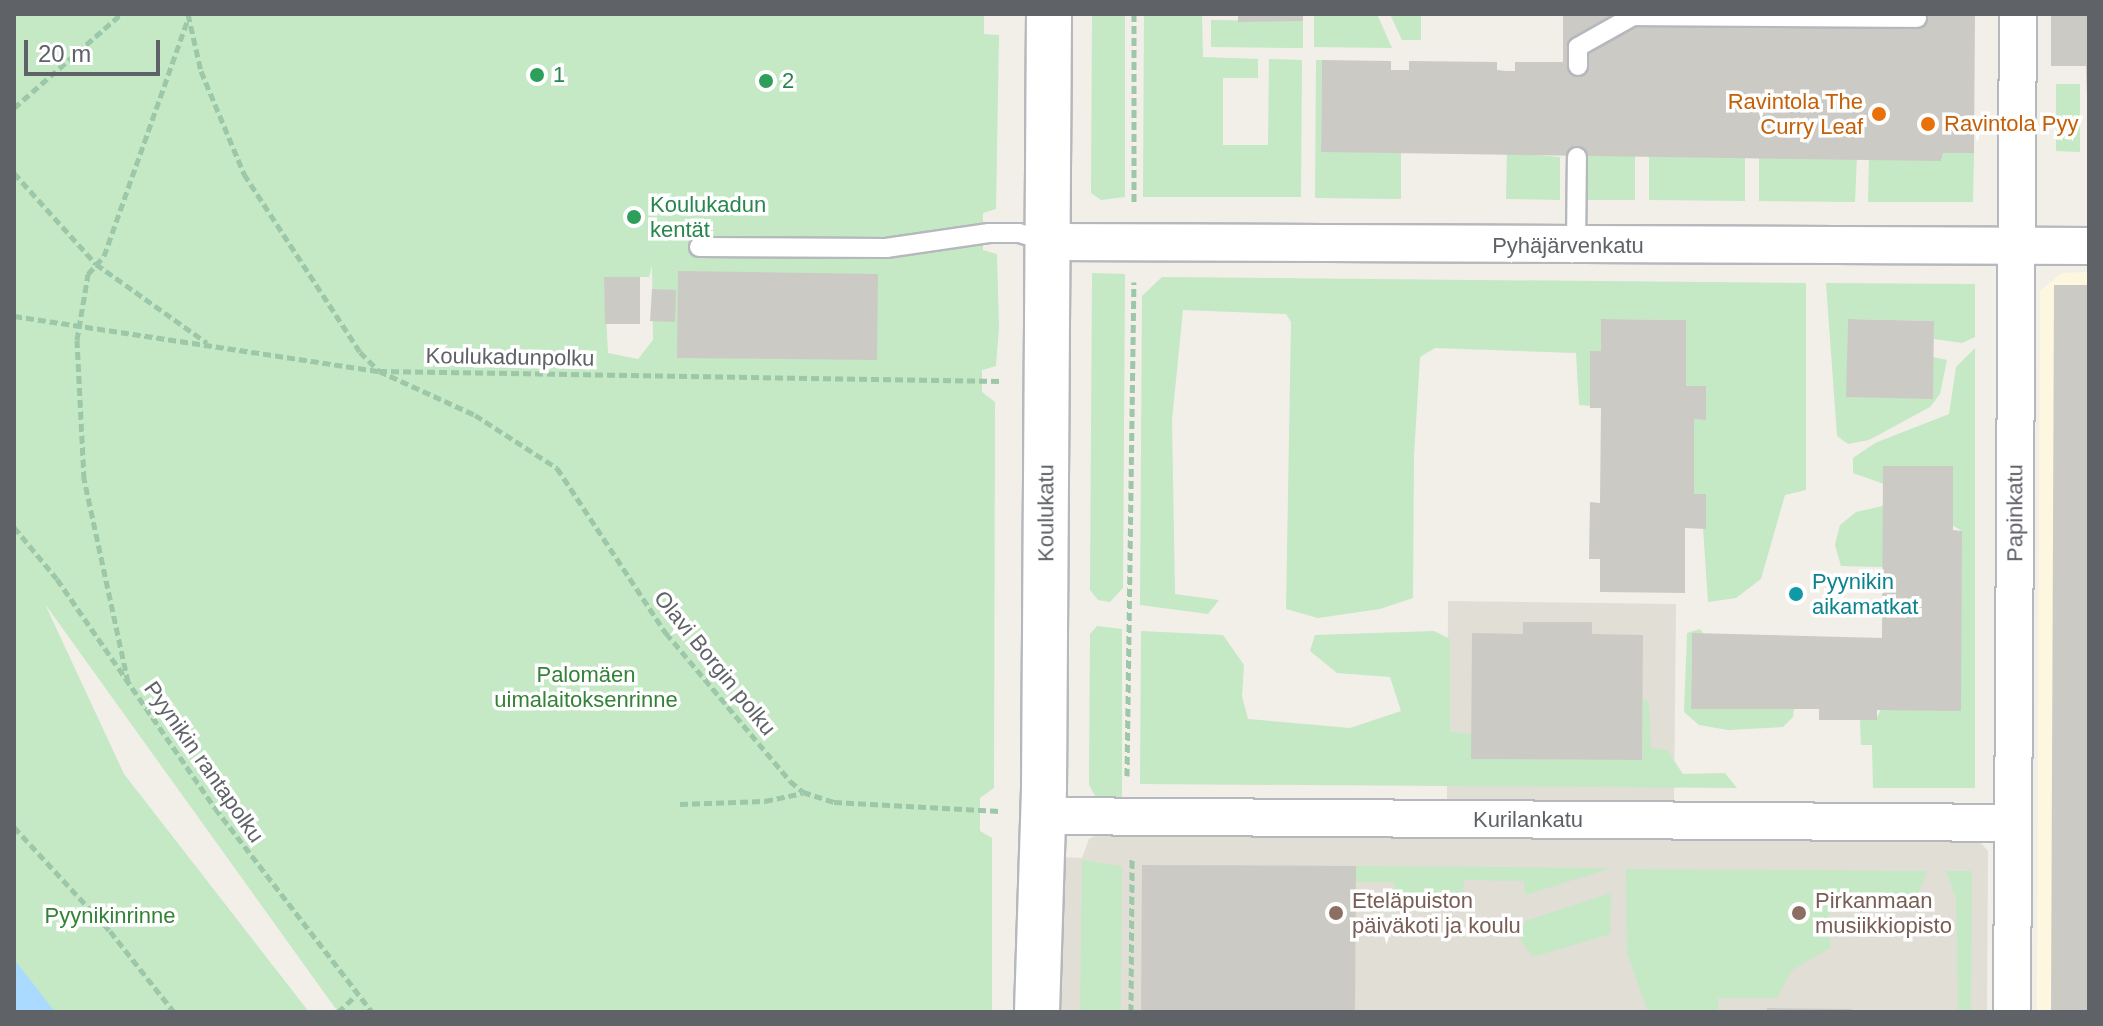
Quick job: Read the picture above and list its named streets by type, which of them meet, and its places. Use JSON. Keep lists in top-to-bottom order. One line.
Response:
{"streets":{"street":["Pyhäjärvenkatu","Koulukatu","Papinkatu","Kurilankatu"],"path":["Koulukadunpolku","Olavi Borgin polku","Pyynikin rantapolku"]},"crossings":[["Pyhäjärvenkatu","Koulukatu"],["Pyhäjärvenkatu","Papinkatu"],["Koulukadunpolku","Olavi Borgin polku"],["Koulukatu","Kurilankatu"],["Papinkatu","Kurilankatu"]],"parks":["Palomäen uimalaitoksenrinne","Pyynikinrinne"],"places":["1","2","Ravintola The Curry Leaf","Ravintola Pyy","Koulukadun kentät","Pyynikin aikamatkat","Eteläpuiston päiväkoti ja koulu","Pirkanmaan musiikkiopisto"],"scale_bar":"20 m"}
